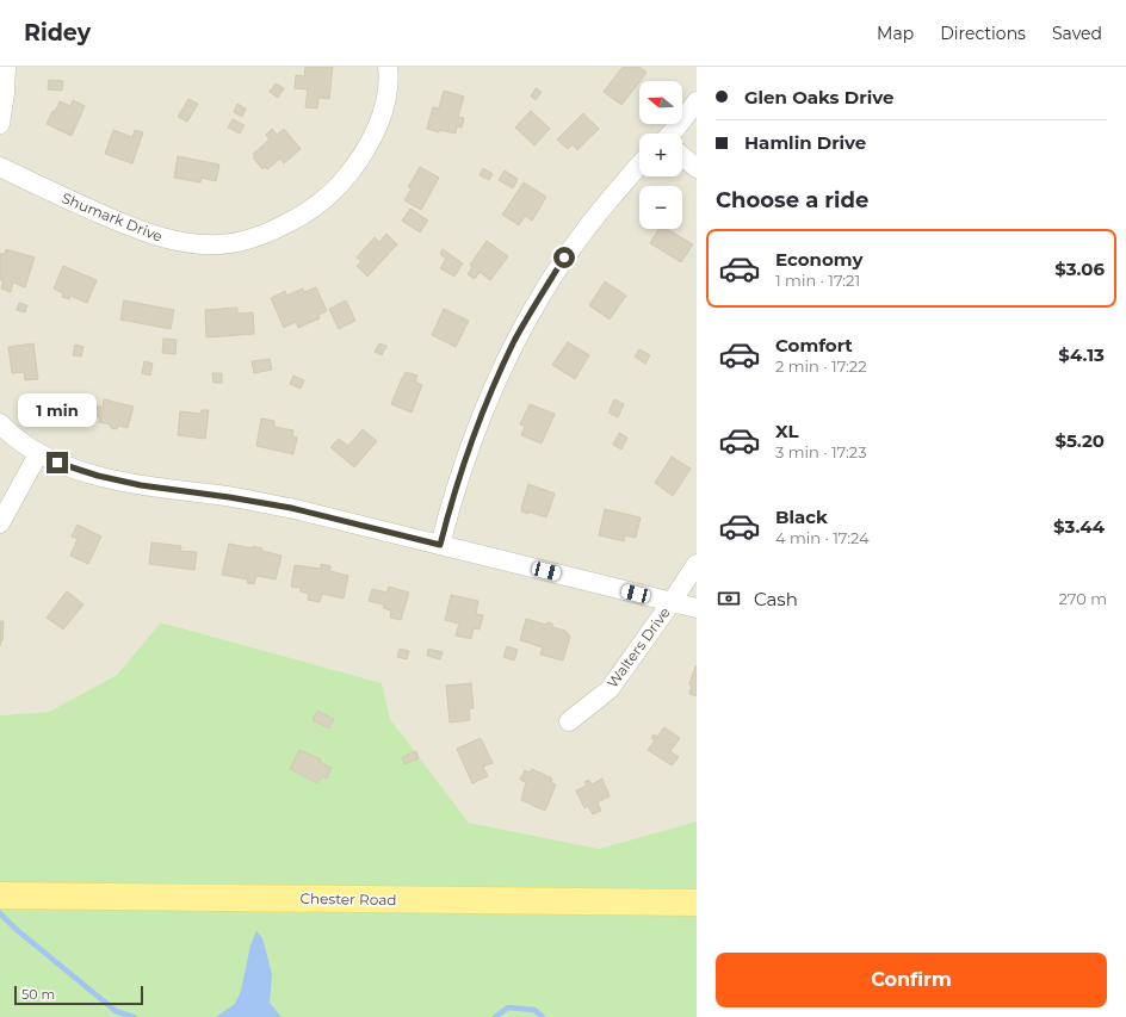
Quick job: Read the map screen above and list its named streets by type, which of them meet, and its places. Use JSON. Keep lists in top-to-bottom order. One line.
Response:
{"streets":{"main road":["Chester Road"],"street":["Shumark Drive","Walters Drive"]},"scale_bar":"50 m","north":"left","page":{"header":"Ridey","nav":["Map","Directions","Saved"],"banner":["Glen Oaks Drive","Hamlin Drive"],"map_buttons":["+","−"],"heading":"Choose a ride","list":[{"name":"Economy","note":"1 min · 17:21","value":"$3.06"},{"name":"Comfort","note":"2 min · 17:22","value":"$4.13"},{"name":"XL","note":"3 min · 17:23","value":"$5.20"},{"name":"Black","note":"4 min · 17:24","value":"$3.44"}],"bubble":"1 min","pay":["Cash","270 m"],"buttons":"Confirm","scale":"50 m"}}
